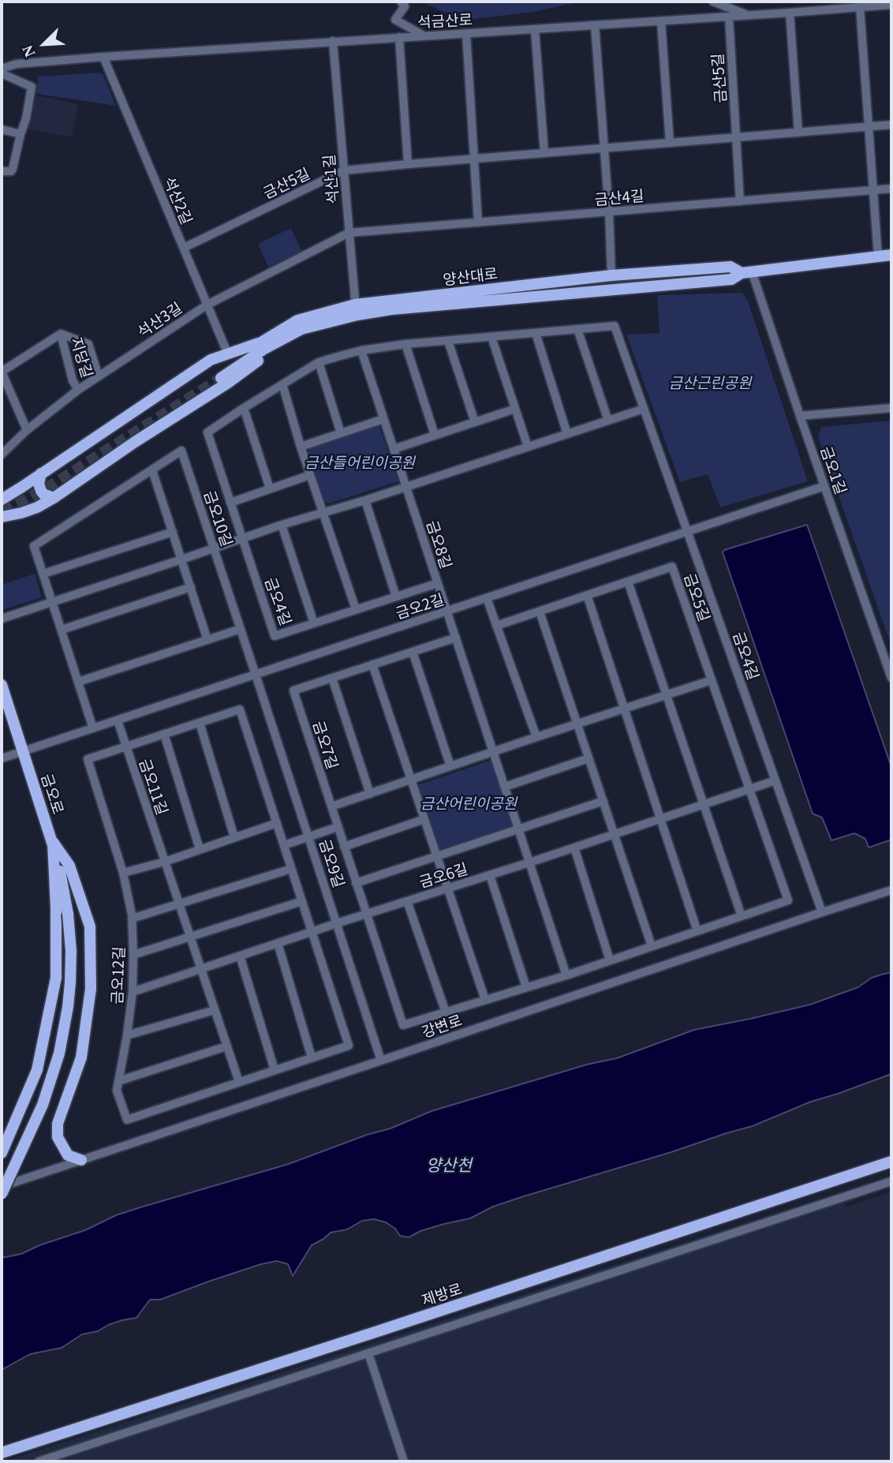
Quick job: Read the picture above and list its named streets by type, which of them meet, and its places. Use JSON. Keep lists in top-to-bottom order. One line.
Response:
{"streets":{"main road":["양산대로","금오로","제방로"],"street":["석금산로","금산5길","석산1길","금산4길","석산2길","석산3길","지당길","금오1길","금오10길","금오8길","금오5길","금오4길","금오2길","금오7길","금오11길","금오9길","금오6길","금오12길","강변로"]},"crossings":[["석금산로","금산5길"],["석금산로","석산1길"],["석금산로","석산2길"],["금산5길","석산1길"],["금산5길","석산2길"],["석산1길","금산4길"],["석산1길","양산대로"],["석산1길","석산3길"],["금산4길","석산3길"],["석산2길","석산3길"],["양산대로","금오1길"],["석산3길","지당길"],["금오1길","금오2길"],["금오10길","금오2길"],["금오10길","금오9길"],["금오8길","금오4길"],["금오8길","금오2길"],["금오5길","금오7길"],["금오4길","금오2길"],["금오4길","강변로"],["금오2길","금오11길"],["금오2길","금오로"],["금오2길","금오9길"],["금오7길","금오6길"],["금오11길","금오12길"],["금오9길","금오6길"],["금오9길","강변로"],["금오6길","금오12길"]],"water":["양산천"],"parks":["금산근린공원","금산들어린이공원","금산어린이공원"],"north":"bottom left"}
